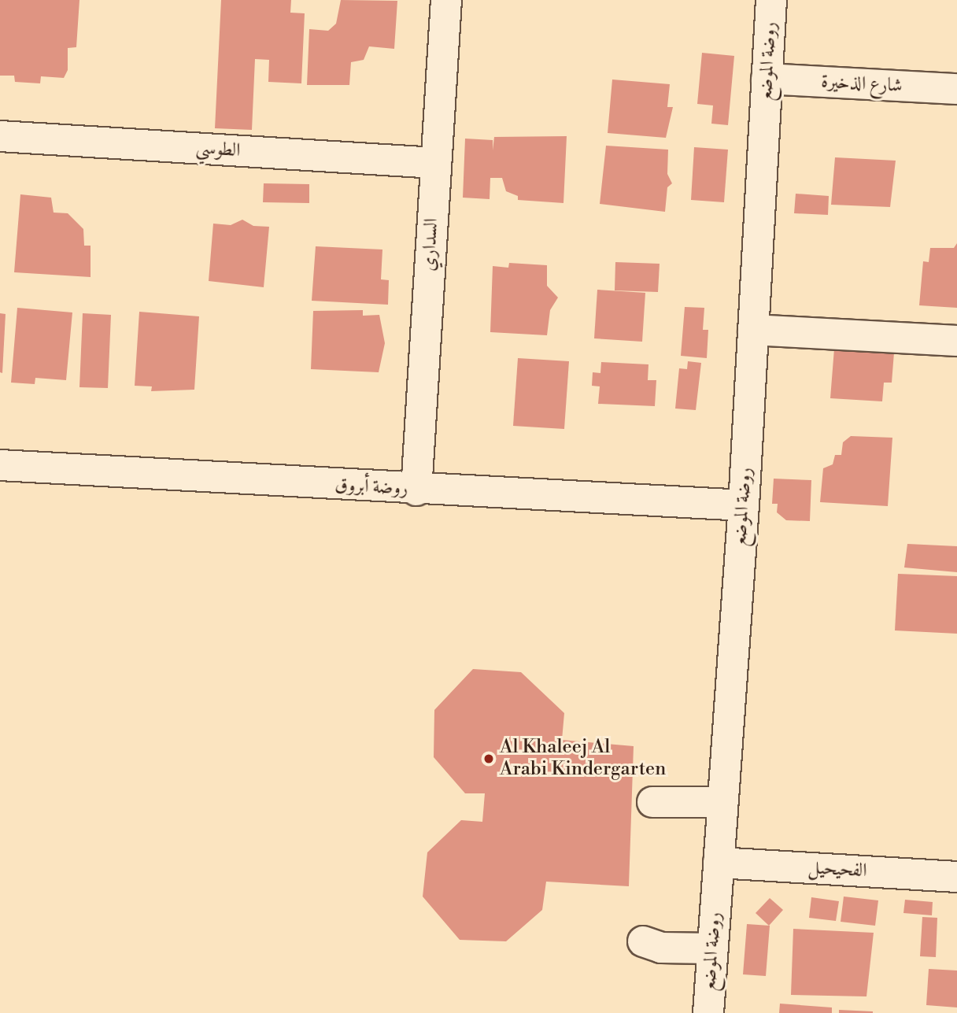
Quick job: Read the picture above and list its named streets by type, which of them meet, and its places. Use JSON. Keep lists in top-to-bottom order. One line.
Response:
{"streets":{"street":["روضة الموضع","شارع الذخيرة","الطوسي","السداري","روضة أبروق","الفحيحيل"]},"crossings":[["روضة الموضع","شارع الذخيرة"],["روضة الموضع","روضة أبروق"],["روضة الموضع","الفحيحيل"],["الطوسي","السداري"],["السداري","روضة أبروق"]],"places":["Al Khaleej Al Arabi Kindergarten"]}
